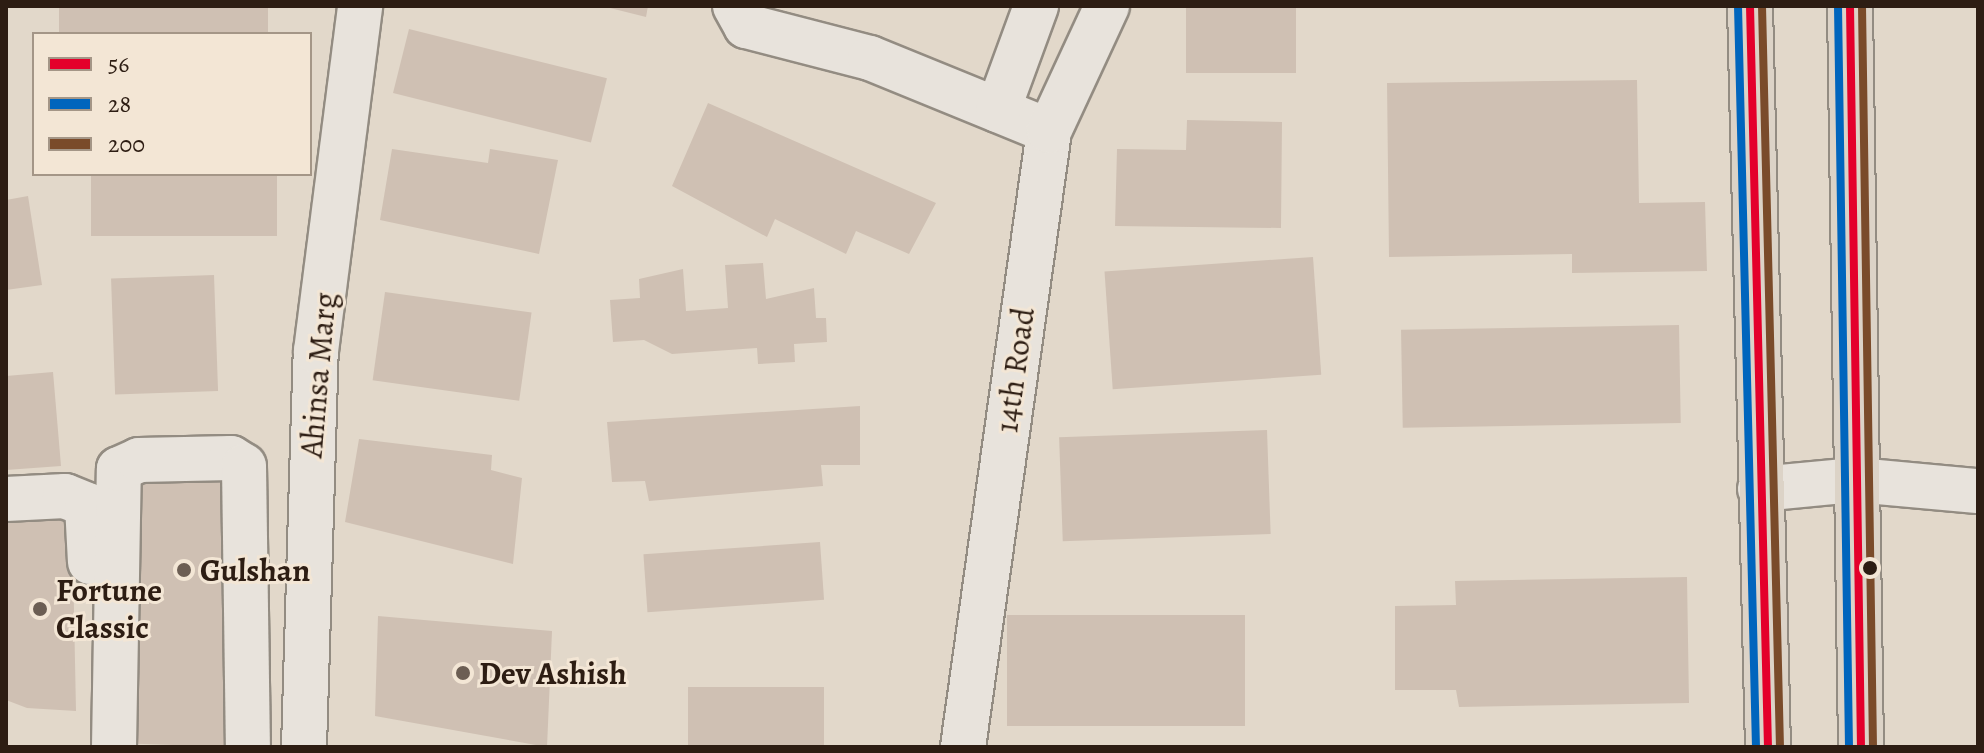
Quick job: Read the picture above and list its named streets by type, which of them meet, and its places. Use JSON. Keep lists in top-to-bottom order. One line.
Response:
{"streets":{"street":["14th Road","Ahinsa Marg"]},"places":["Gulshan","Fortune Classic","Dev Ashish"],"lines":["transit line 56","transit line 28","transit line 200"],"legend":["56","28","200"]}
